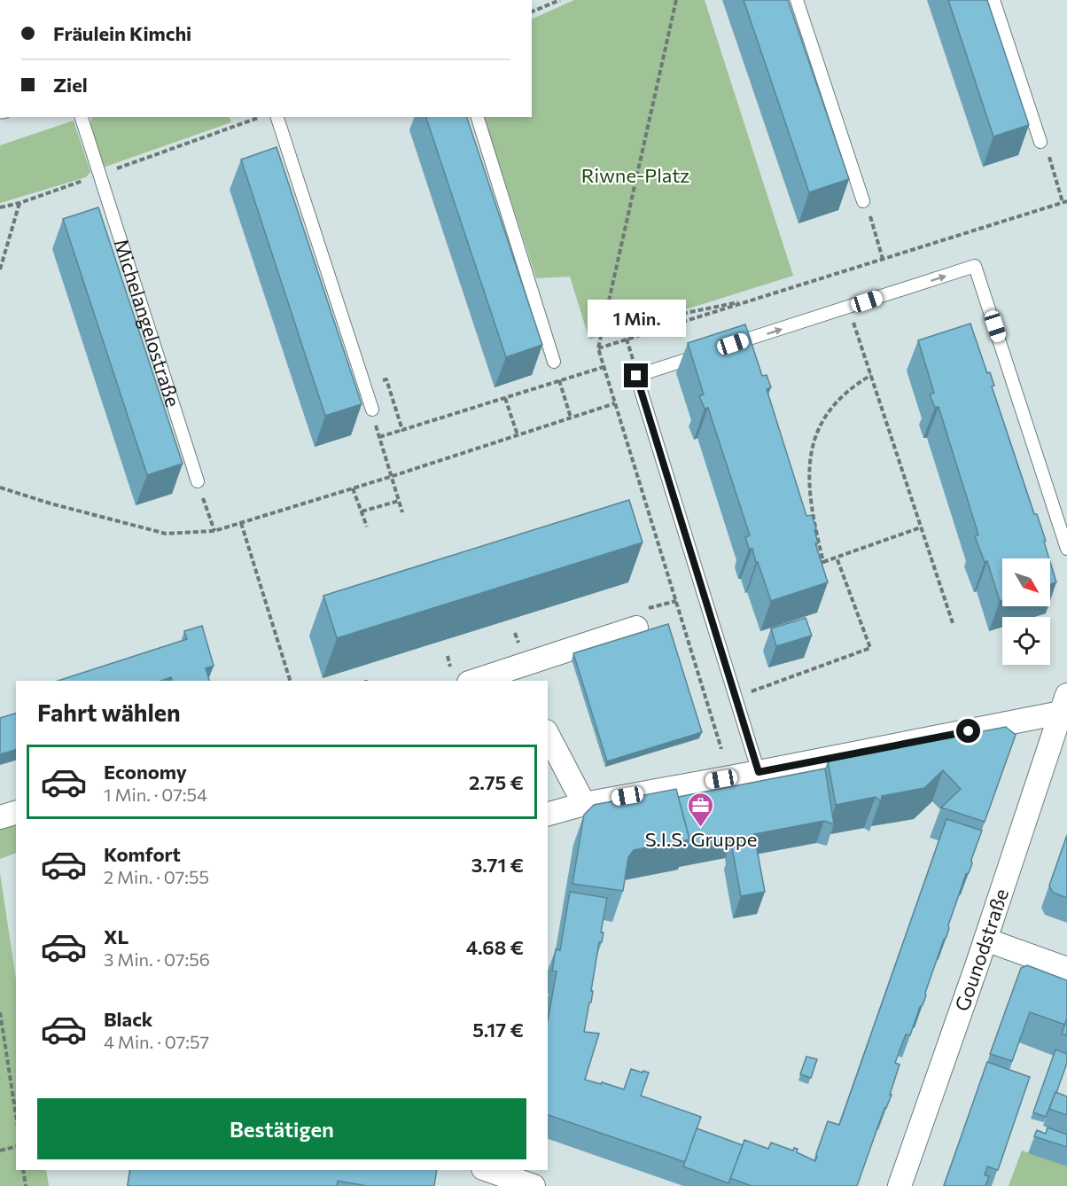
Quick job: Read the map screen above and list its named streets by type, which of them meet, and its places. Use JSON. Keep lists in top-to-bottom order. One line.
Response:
{"streets":{"street":["Gounodstraße"],"lane":["Michelangelostraße"]},"parks":["Riwne-Platz"],"places":{"office":["S.I.S. Gruppe"]},"north":"bottom right","page":{"banner":["Fräulein Kimchi","Ziel"],"bubble":"1 Min.","heading":"Fahrt wählen","list":[{"name":"Economy","note":"1 Min. · 07:54","value":"2.75 €"},{"name":"Komfort","note":"2 Min. · 07:55","value":"3.71 €"},{"name":"XL","note":"3 Min. · 07:56","value":"4.68 €"},{"name":"Black","note":"4 Min. · 07:57","value":"5.17 €"}],"buttons":"Bestätigen"}}
